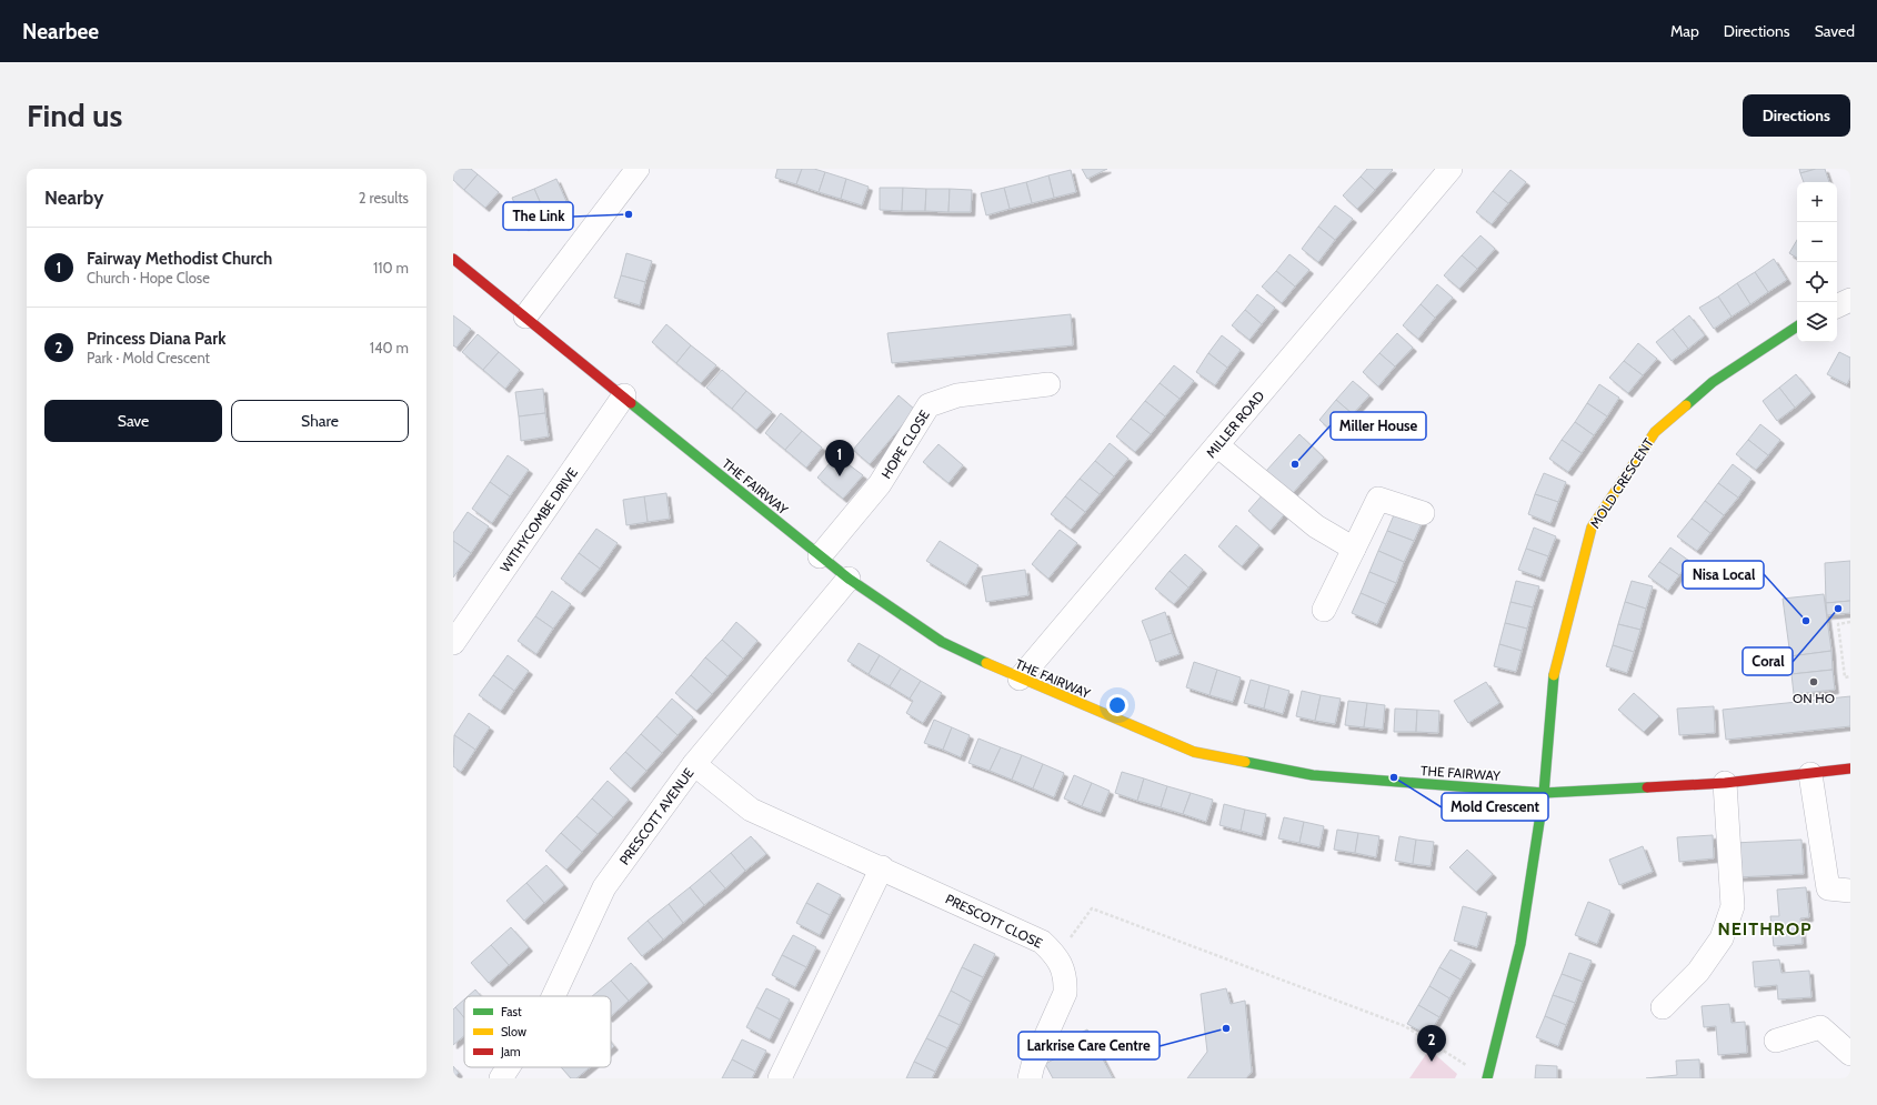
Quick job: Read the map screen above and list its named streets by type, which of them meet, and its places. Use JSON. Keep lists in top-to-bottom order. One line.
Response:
{"streets":{"street":["MILLER ROAD","HOPE CLOSE","MOLD CRESCENT","THE FAIRWAY","WITHYCOMBE DRIVE","PRESCOTT AVENUE","PRESCOTT CLOSE"]},"crossings":[["MILLER ROAD","THE FAIRWAY"],["HOPE CLOSE","THE FAIRWAY"],["MOLD CRESCENT","THE FAIRWAY"],["THE FAIRWAY","WITHYCOMBE DRIVE"],["THE FAIRWAY","PRESCOTT AVENUE"],["PRESCOTT AVENUE","PRESCOTT CLOSE"]],"districts":["NEITHROP"],"places":["The Link","Miller House","Coral","Nisa Local","ON HO","Mold Crescent","Larkrise Care Centre"],"legend":["Fast","Slow","Jam"],"page":{"header":"Nearbee","nav":["Map","Directions","Saved"],"buttons":["Directions",["Save","Share"]],"title":"Find us","heading":["Nearby","2 results"],"map_buttons":["+","−"],"list":[{"mark":"1","name":"Fairway Methodist Church","note":"Church · Hope Close","value":"110 m"},{"mark":"2","name":"Princess Diana Park","note":"Park · Mold Crescent","value":"140 m"}],"pins":["1","2"]}}
